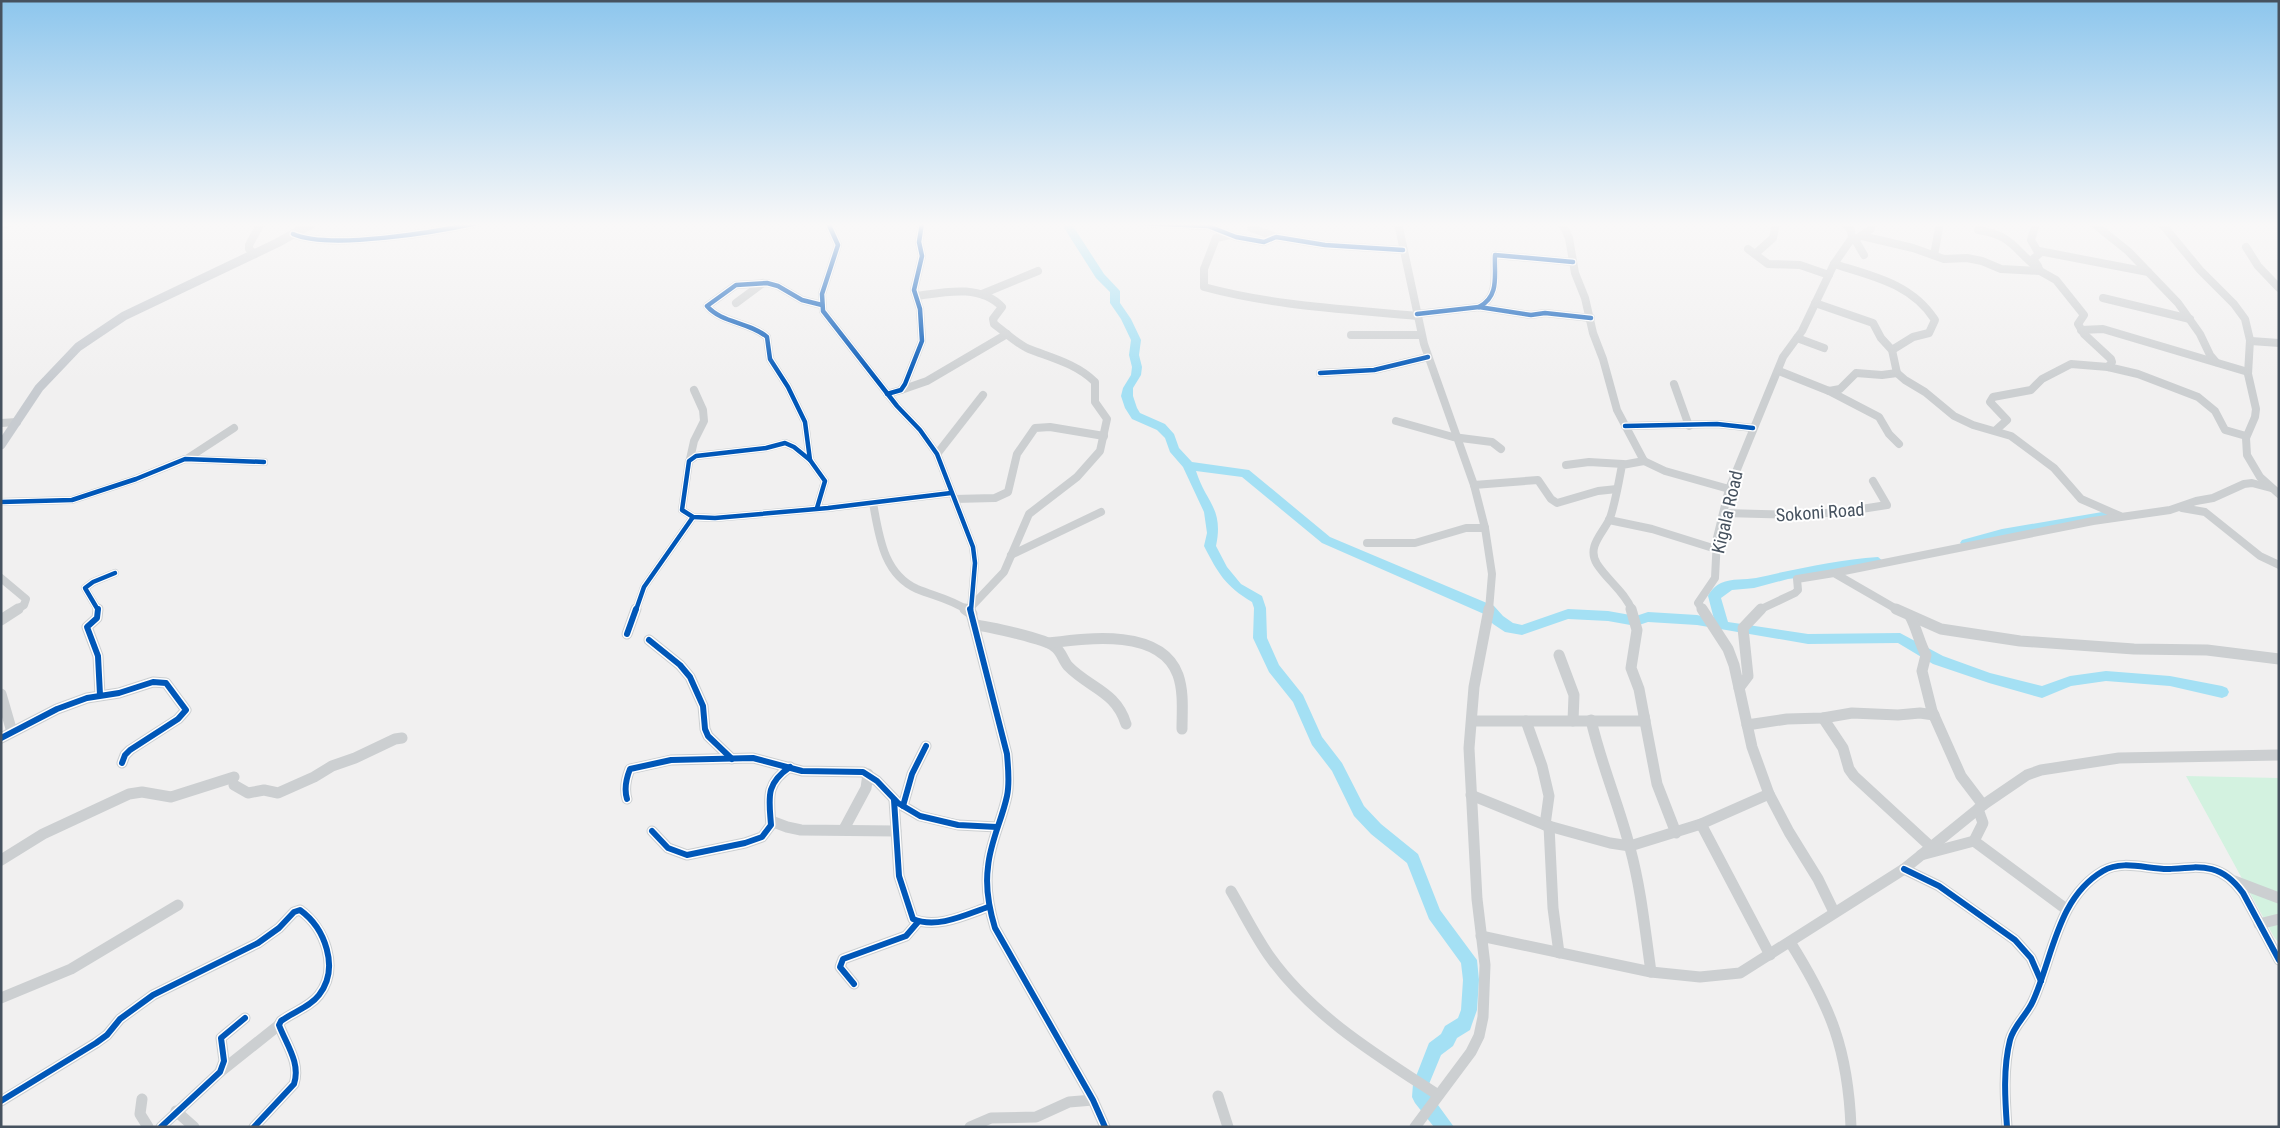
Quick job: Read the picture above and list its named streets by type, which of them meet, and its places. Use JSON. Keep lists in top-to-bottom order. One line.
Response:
{"streets":{"street":["Kigala Road","Sokoni Road"]},"crossings":[["Kigala Road","Sokoni Road"]]}
